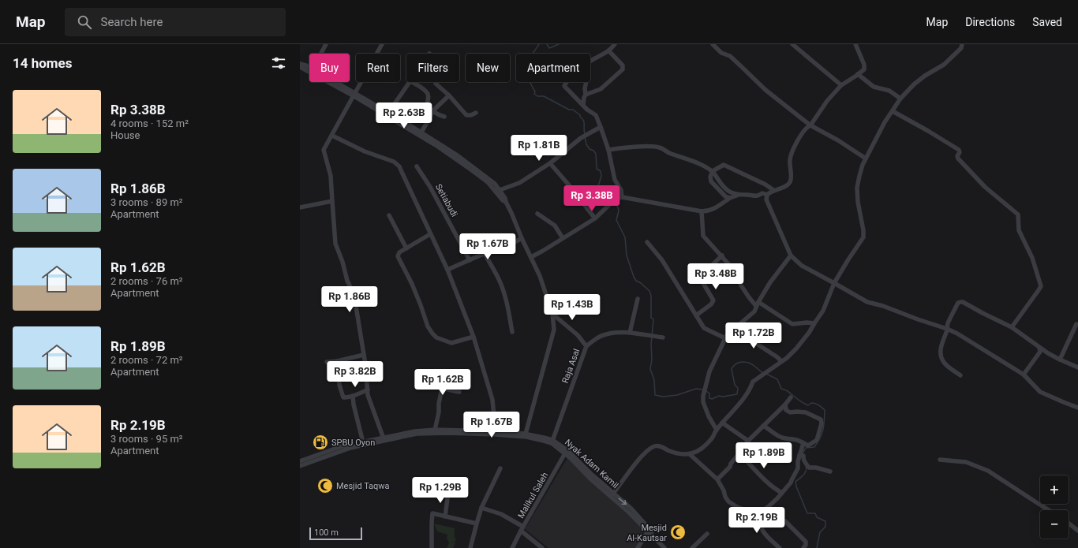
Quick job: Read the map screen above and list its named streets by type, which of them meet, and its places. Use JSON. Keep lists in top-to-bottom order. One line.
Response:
{"streets":{"street":["Setiabudi","Raja Asal","Nyak Adam Kamil","Malikul Saleh"]},"crossings":[["Raja Asal","Nyak Adam Kamil"],["Nyak Adam Kamil","Malikul Saleh"]],"places":{"fuel station":["SPBU Oyon"],"mosque":["Mesjid Taqwa","Mesjid Al-Kautsar"]},"scale_bar":"100 m","page":{"header":"Map","search":"Search here","nav":["Map","Directions","Saved"],"heading":"14 homes","chip":["Buy","Rent","Filters","New","Apartment"],"list":[{"name":"Rp 3.38B","note":"4 rooms · 152 m² · House"},{"name":"Rp 1.86B","note":"3 rooms · 89 m² · Apartment"},{"name":"Rp 1.62B","note":"2 rooms · 76 m² · Apartment"},{"name":"Rp 1.89B","note":"2 rooms · 72 m² · Apartment"},{"name":"Rp 2.19B","note":"3 rooms · 95 m² · Apartment"}],"price":["Rp 2.63B","Rp 1.81B","Rp 3.38B","Rp 1.67B","Rp 3.48B","Rp 1.86B","Rp 1.43B","Rp 1.72B","Rp 3.82B","Rp 1.62B","Rp 1.67B","Rp 1.89B","Rp 1.29B","Rp 2.19B"],"map_buttons":["+","−"],"scale":"100 m"}}
